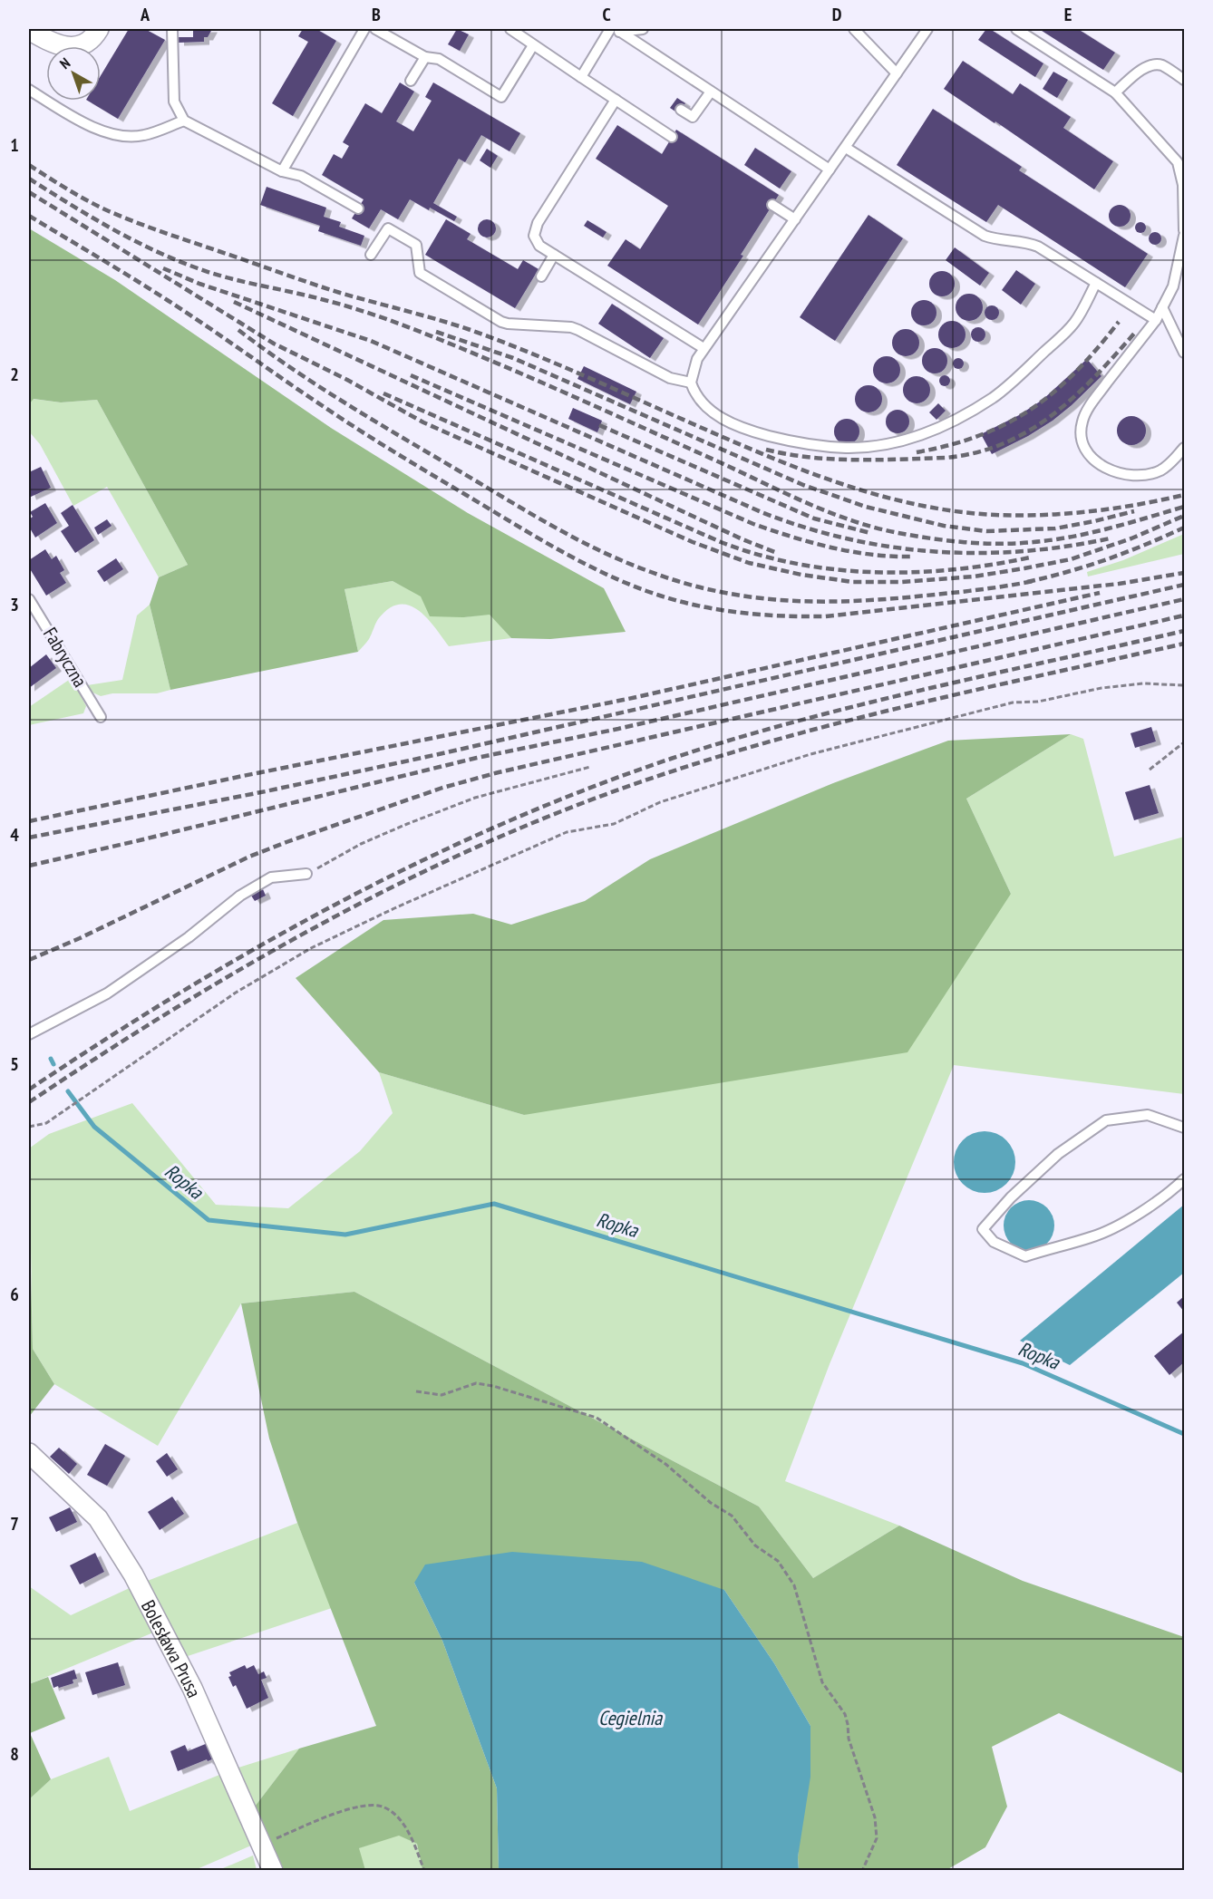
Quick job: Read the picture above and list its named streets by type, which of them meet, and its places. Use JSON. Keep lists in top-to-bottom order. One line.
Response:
{"streets":{"street":["Bolesława Prusa"],"lane":["Fabryczna"]},"water":["Ropka","Cegielnia"],"north":"top left","grid":{"columns":["A","B","C","D","E"],"rows":["1","2","3","4","5","6","7","8"]}}
